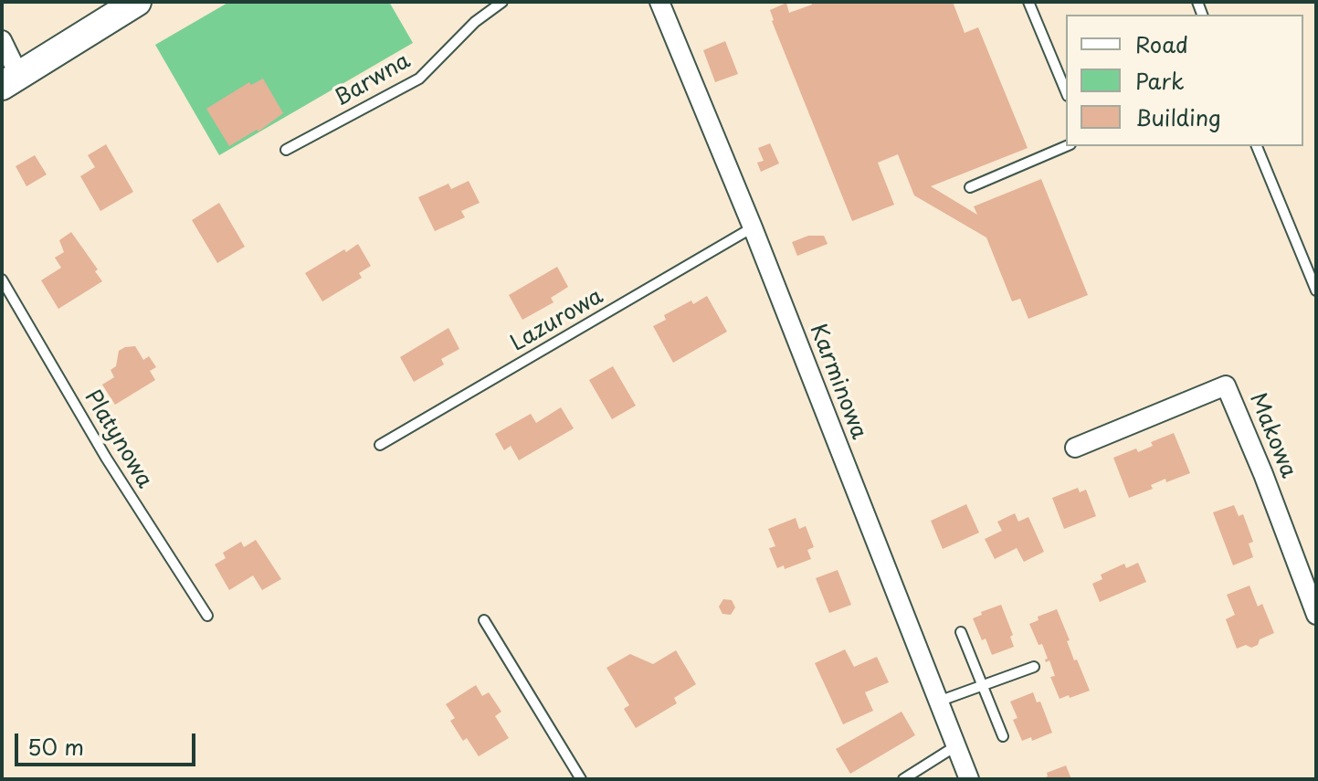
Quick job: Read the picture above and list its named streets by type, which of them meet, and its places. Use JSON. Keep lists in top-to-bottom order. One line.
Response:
{"streets":{"street":["Karminowa","Makowa"],"lane":["Barwna","Lazurowa","Platynowa"]},"crossings":[["Lazurowa","Karminowa"]],"legend":["Road","Park","Building"],"scale_bar":"50 m"}
